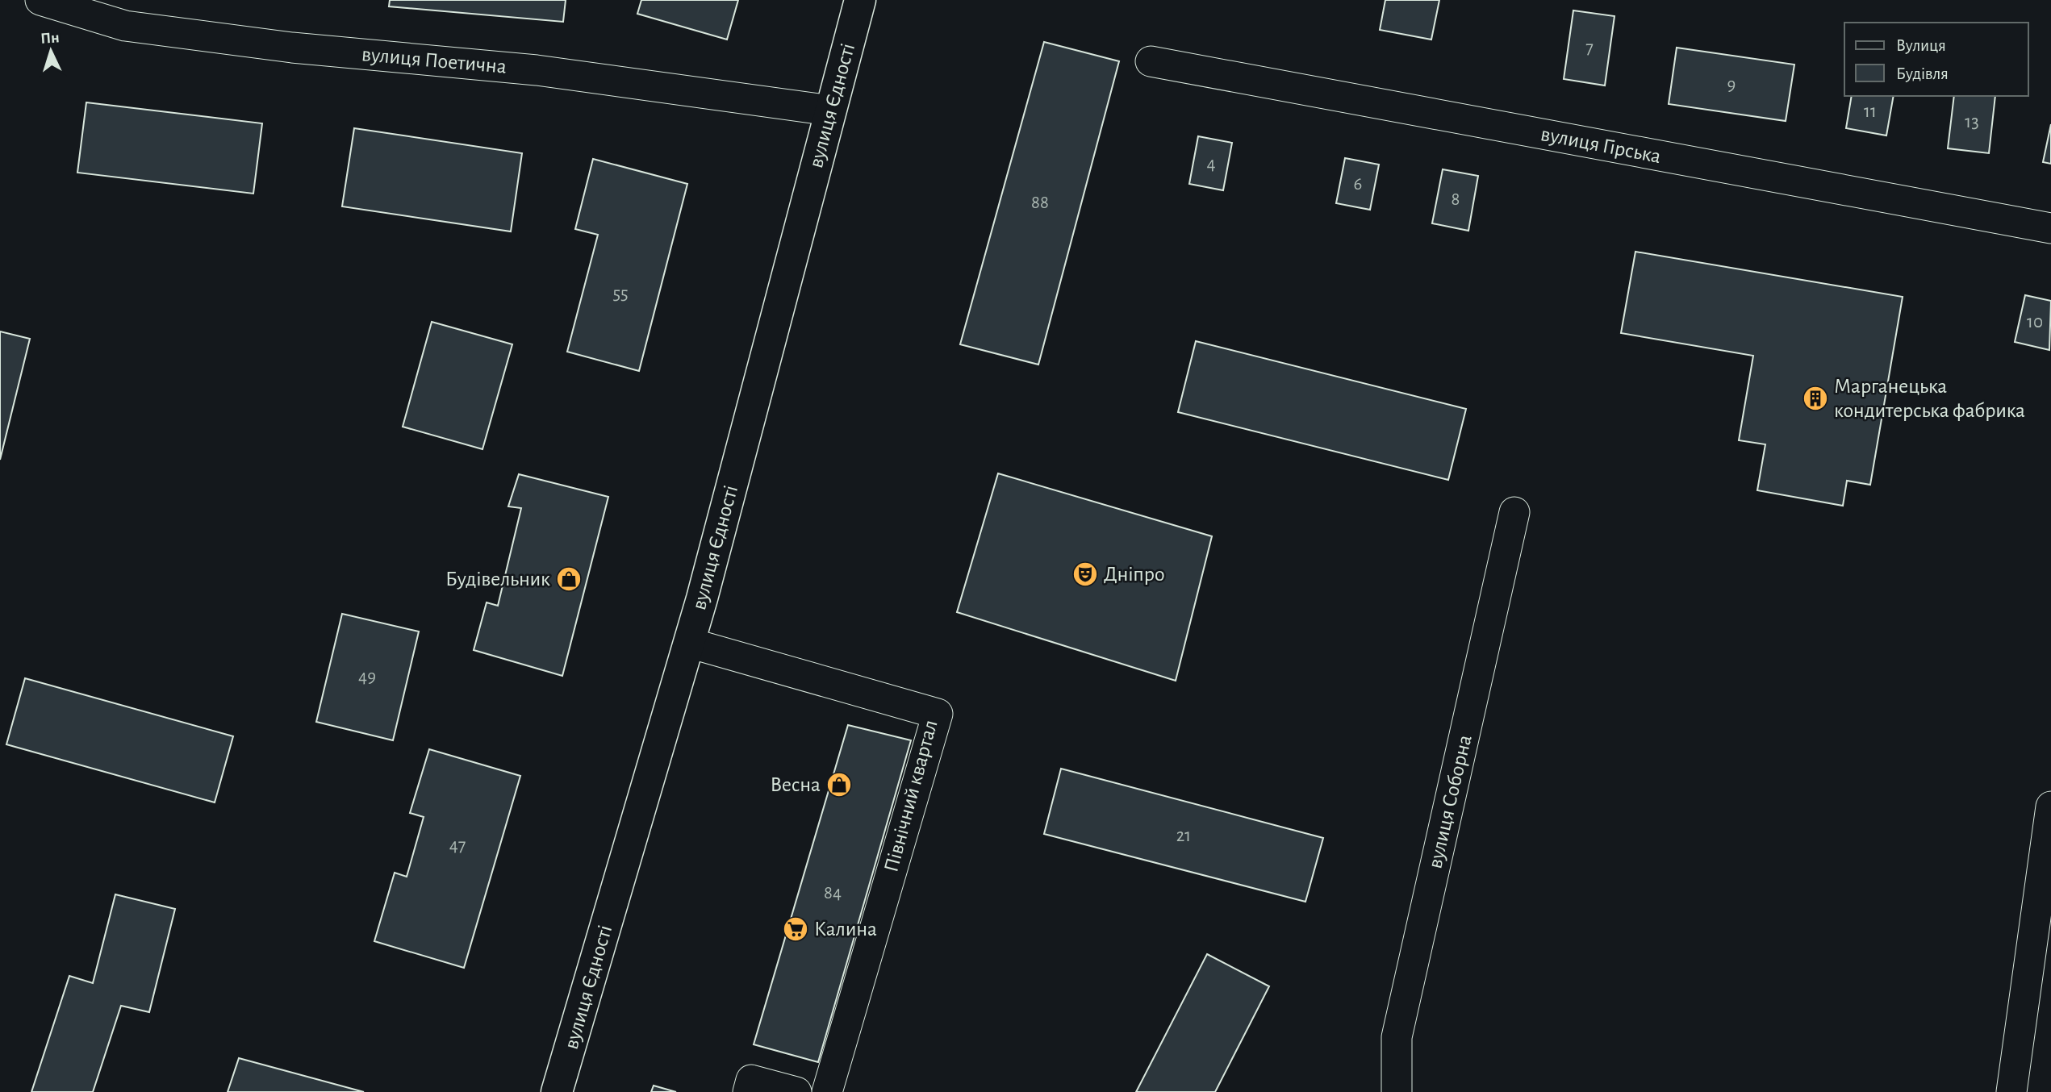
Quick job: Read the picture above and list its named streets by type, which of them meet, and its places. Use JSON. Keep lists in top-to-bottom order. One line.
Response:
{"streets":{"street":["вулиця Поетична","вулиця Єдності","вулиця Гірська","Північний квартал","вулиця Соборна"]},"crossings":[["вулиця Поетична","вулиця Єдності"],["вулиця Єдності","Північний квартал"]],"places":{"building":["Марганецька кондитерська фабрика"],"theatre":["Дніпро"],"shop":["Будівельник","Весна"],"supermarket":["Калина"]},"house_numbers":["7","9","11","13","4","6","8","88","55","10","49","21","47","84"],"legend":["Вулиця","Будівля"],"north":"top"}
